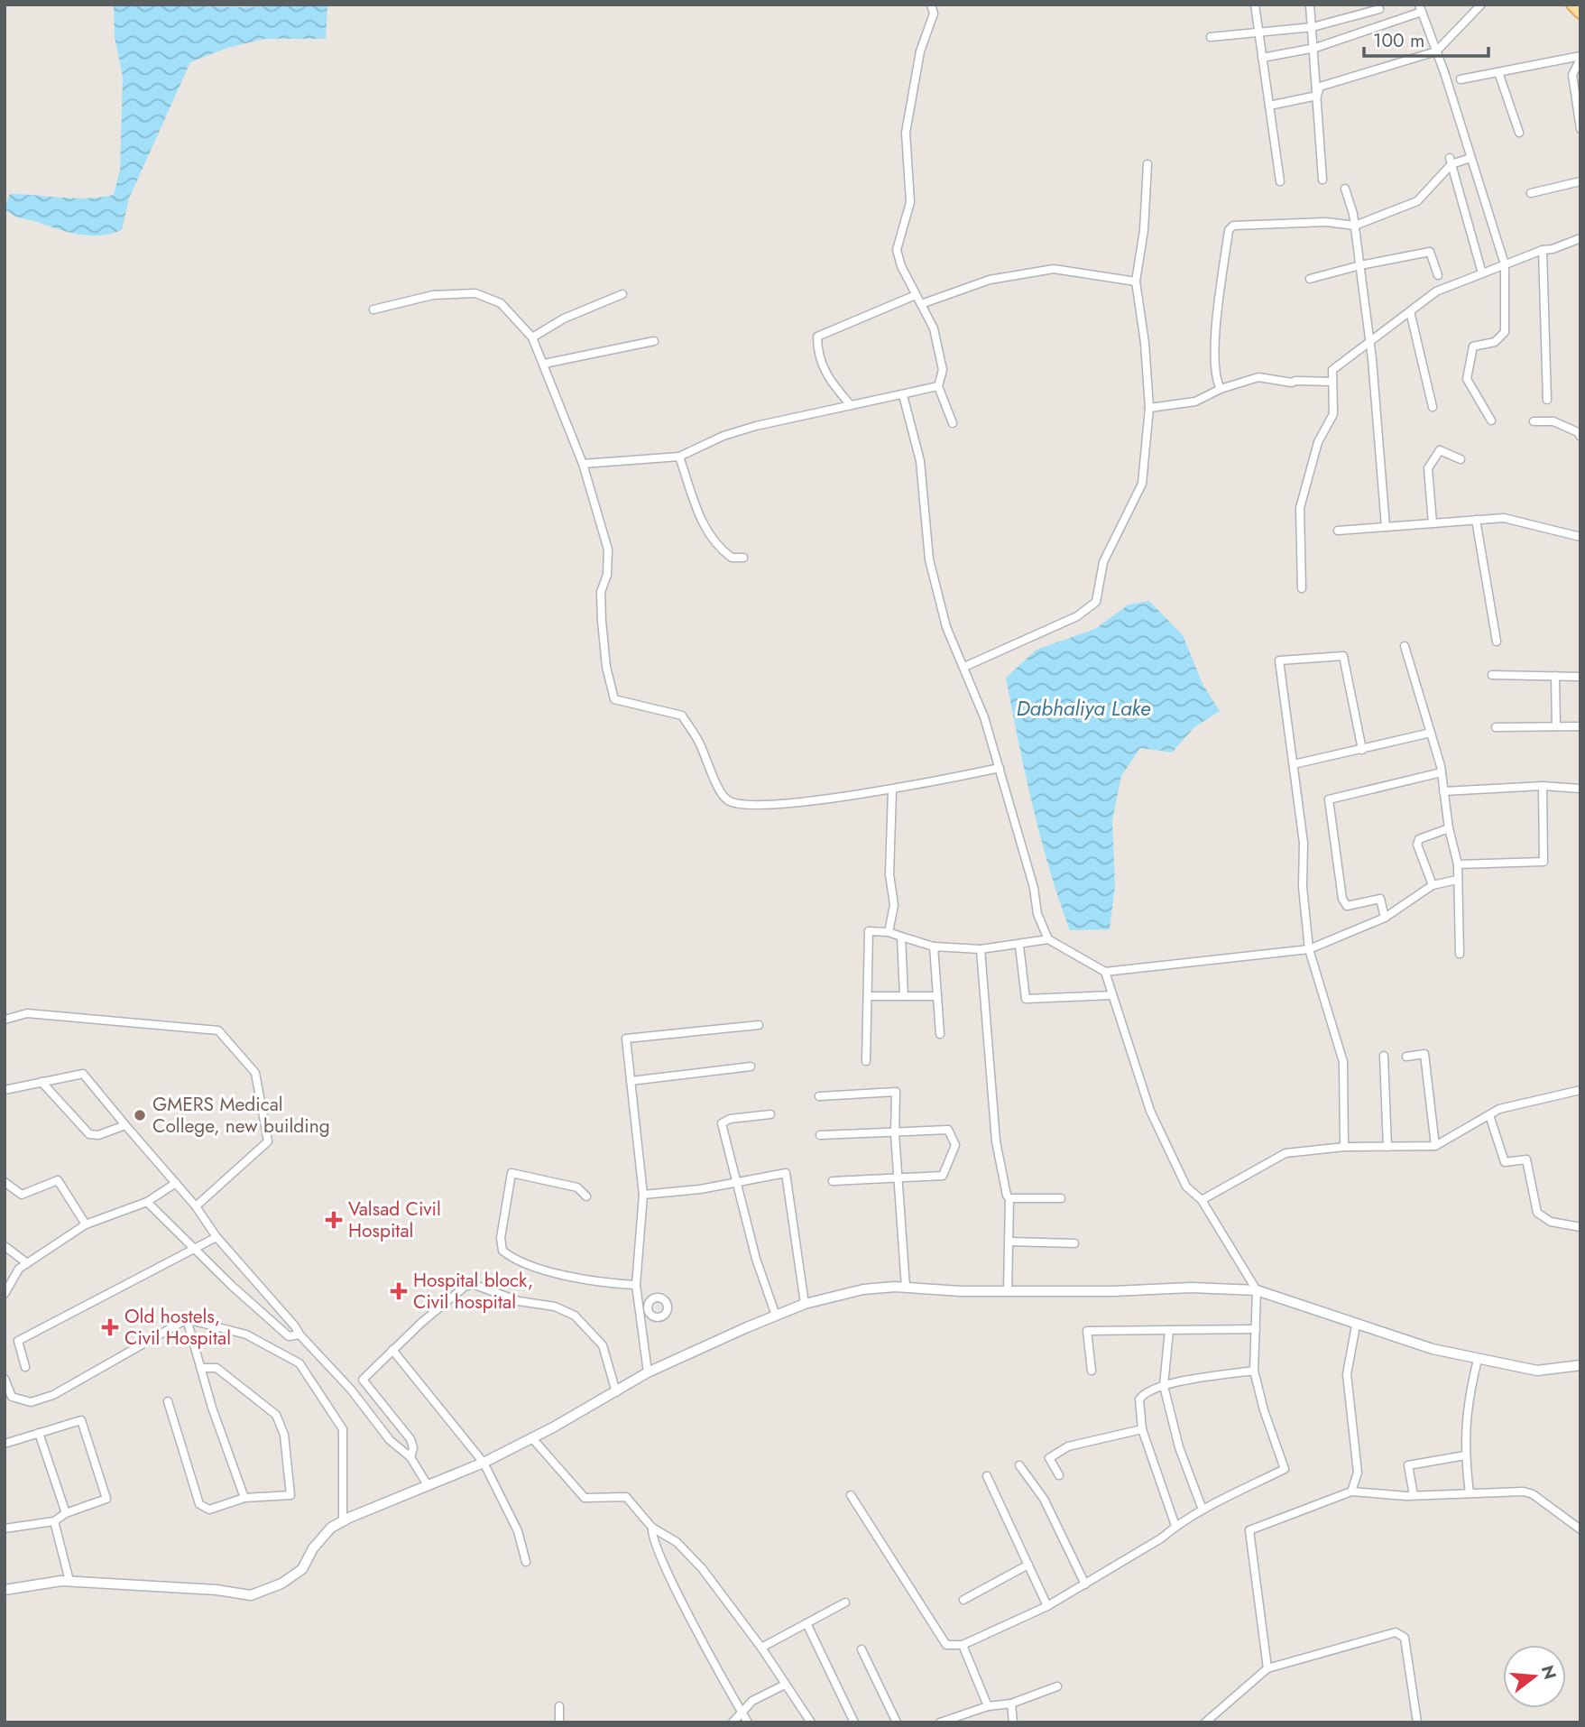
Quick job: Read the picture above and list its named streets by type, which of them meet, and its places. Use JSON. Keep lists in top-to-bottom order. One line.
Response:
{"water":["Dabhaliya Lake"],"places":{"other":["GMERS Medical College, new building"],"health":["Valsad Civil Hospital","Hospital block, Civil hospital","Old hostels, Civil Hospital"]},"scale_bar":"100 m","north":"right"}
